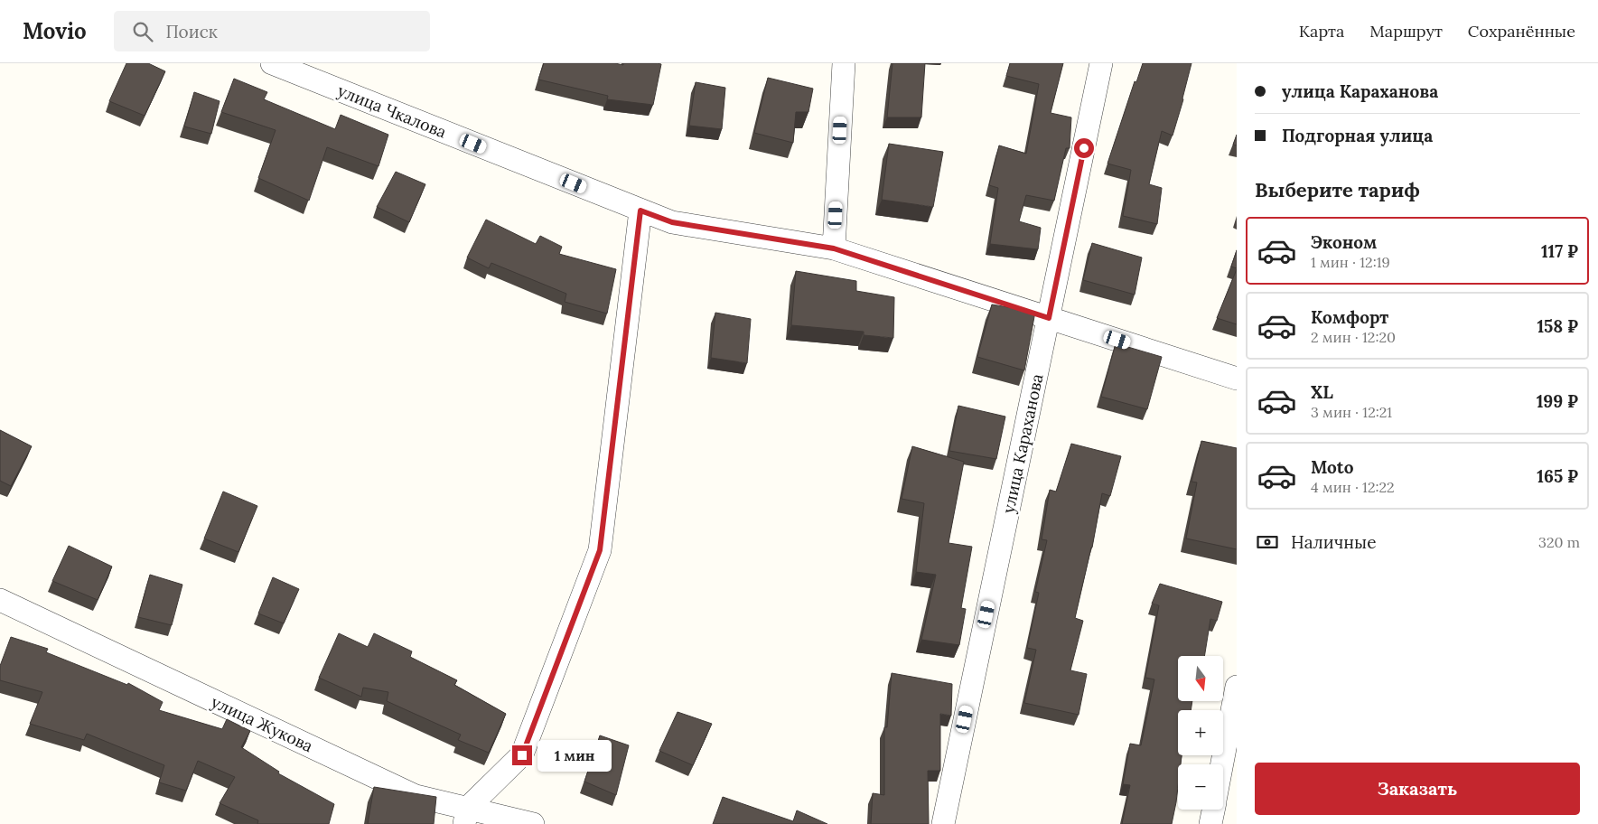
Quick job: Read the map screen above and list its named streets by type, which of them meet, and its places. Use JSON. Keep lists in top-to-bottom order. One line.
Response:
{"streets":{"street":["улица Чкалова","улица Караханова","улица Жукова"]},"crossings":[["улица Чкалова","улица Караханова"]],"north":"bottom","page":{"header":"Movio","search":"Поиск","nav":["Карта","Маршрут","Сохранённые"],"banner":["улица Караханова","Подгорная улица"],"heading":"Выберите тариф","list":[{"name":"Эконом","note":"1 мин · 12:19","value":"117 ₽"},{"name":"Комфорт","note":"2 мин · 12:20","value":"158 ₽"},{"name":"XL","note":"3 мин · 12:21","value":"199 ₽"},{"name":"Moto","note":"4 мин · 12:22","value":"165 ₽"}],"pay":["Наличные","320 m"],"map_buttons":["+","−"],"bubble":"1 мин","buttons":"Заказать"}}
